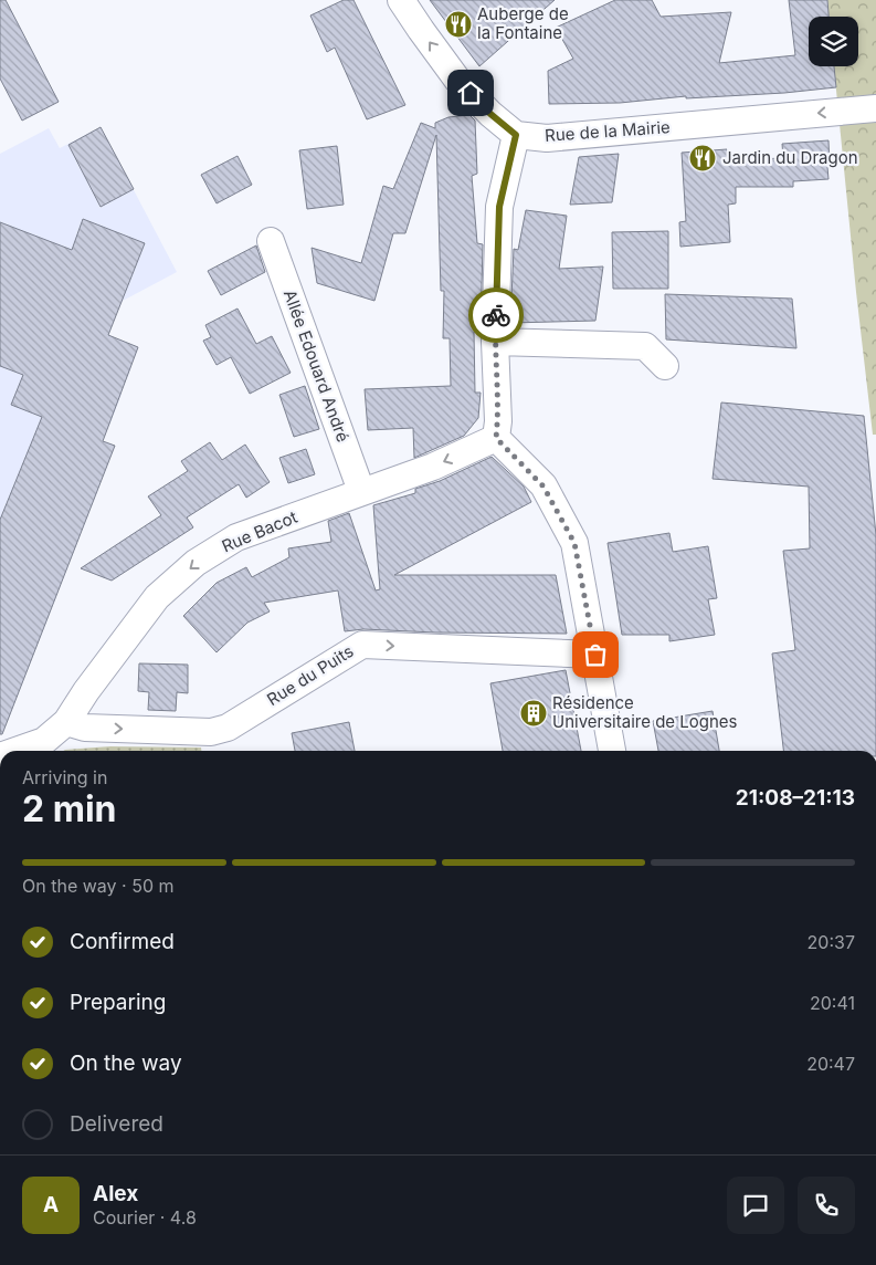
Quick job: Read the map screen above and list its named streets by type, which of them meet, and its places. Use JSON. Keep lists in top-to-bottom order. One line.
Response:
{"streets":{"street":["Rue de la Mairie","Allée Edouard André","Rue Bacot","Rue du Puits"]},"crossings":[["Allée Edouard André","Rue Bacot"],["Rue Bacot","Rue du Puits"]],"one_way":["Rue Bacot","Rue du Puits"],"places":{"restaurant":["Auberge de la Fontaine","Jardin du Dragon"],"building":["Résidence Universitaire de Lognes"]},"page":{"heading":["2 min","Arriving in","21:08–21:13"],"panel":["Alex","Courier · 4.8"],"bar":"On the way · 50 m","list":[["Confirmed","20:37"],["Preparing","20:41"],["On the way","20:47"],"Delivered"],"round":"A"}}
